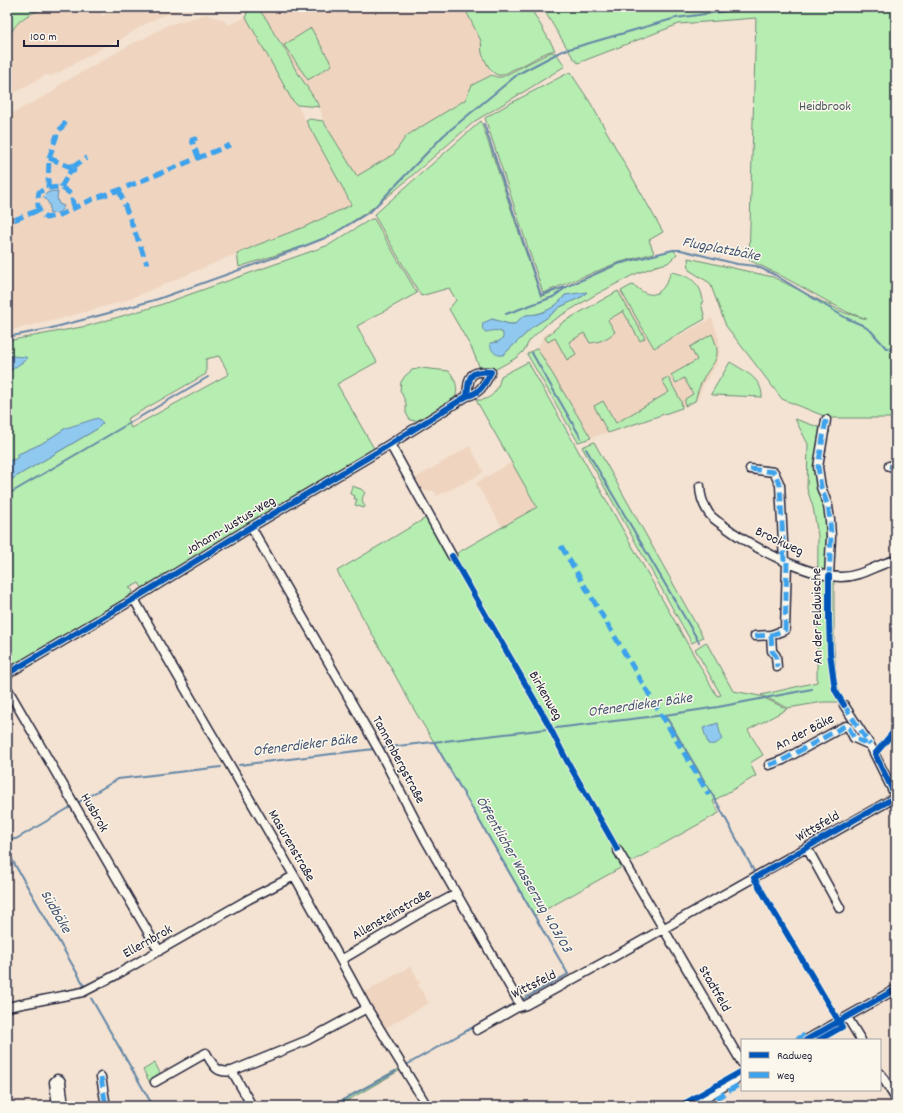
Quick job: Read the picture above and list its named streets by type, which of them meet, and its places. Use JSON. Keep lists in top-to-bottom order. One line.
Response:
{"streets":{"street":["Johann-Justus-Weg","Brookweg","An der Feldwische","An der Bäke","Tannenbergstraße","Husbrok","Wittsfeld","Masurenstraße","Allensteinstraße","Ellernbrok","Stadtfeld"],"cycle path":["Birkenweg"]},"crossings":[["Johann-Justus-Weg","Tannenbergstraße"],["Johann-Justus-Weg","Masurenstraße"],["Brookweg","An der Feldwische"],["Tannenbergstraße","Wittsfeld"],["Tannenbergstraße","Allensteinstraße"],["Husbrok","Ellernbrok"],["Wittsfeld","Stadtfeld"],["Masurenstraße","Allensteinstraße"],["Masurenstraße","Ellernbrok"]],"water":["Flugplatzbäke","Ofenerdieker Bäke","Öffentlicher Wasserzug 4.03/03","Südbäke"],"parks":["Heidbrook"],"legend":["Radweg","Weg"],"scale_bar":"100 m"}
